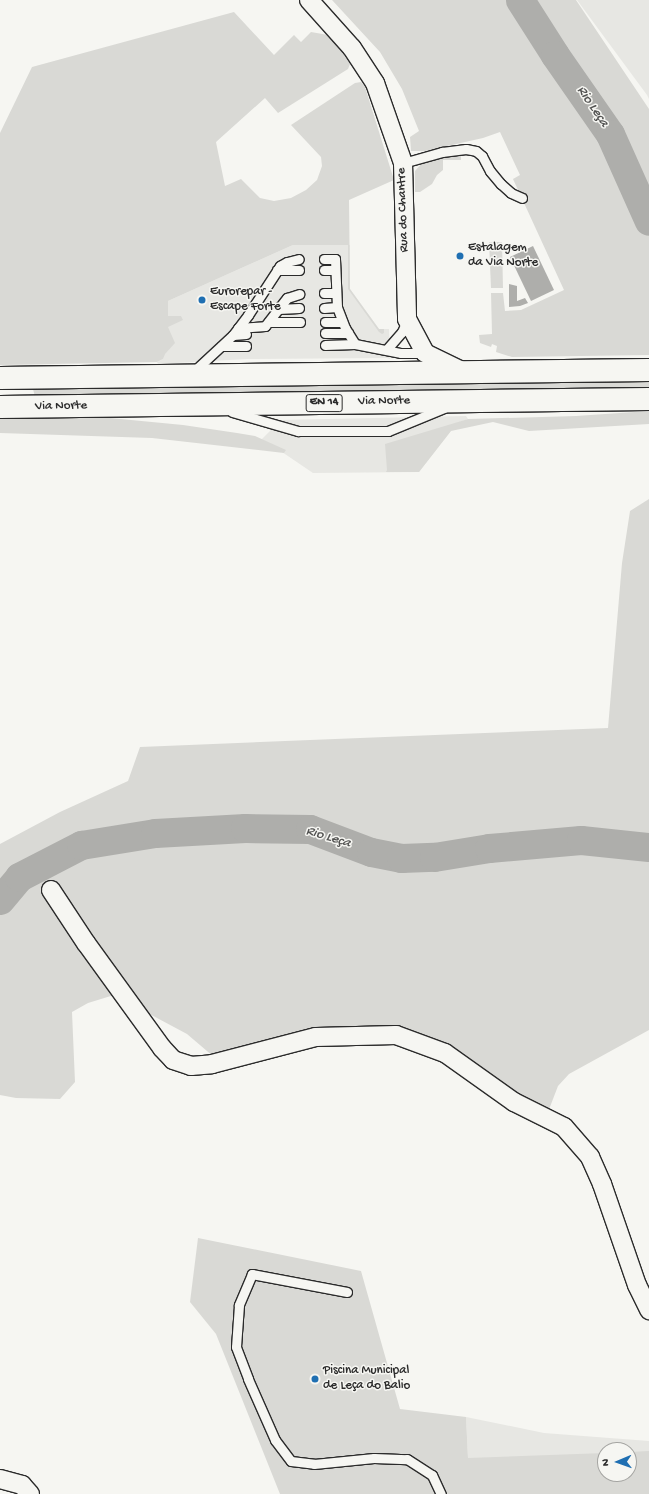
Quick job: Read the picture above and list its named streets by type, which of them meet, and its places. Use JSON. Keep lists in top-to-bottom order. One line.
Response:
{"streets":{"highway":["Via Norte","EN 14"],"street":["Rua do Chantre"]},"water":["Rio Leça"],"places":["Estalagem da Via Norte","Eurorepar - Escape Forte","Piscina Municipal de Leça do Balio"],"north":"left"}
